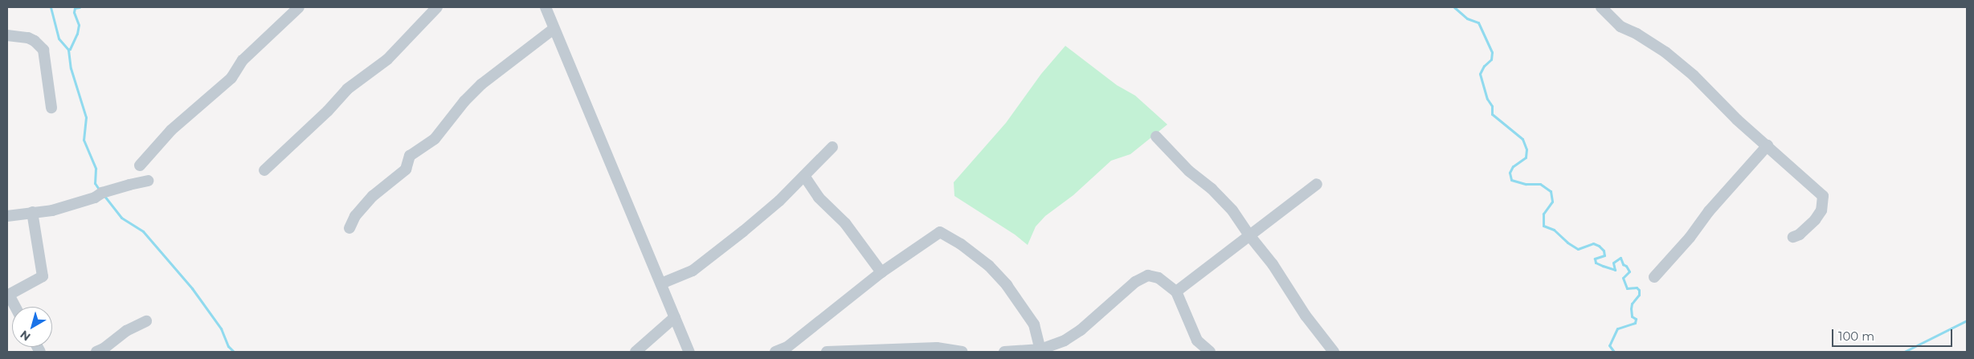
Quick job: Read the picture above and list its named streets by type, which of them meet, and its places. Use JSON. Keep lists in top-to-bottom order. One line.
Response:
{"scale_bar":"100 m","north":"bottom left"}
